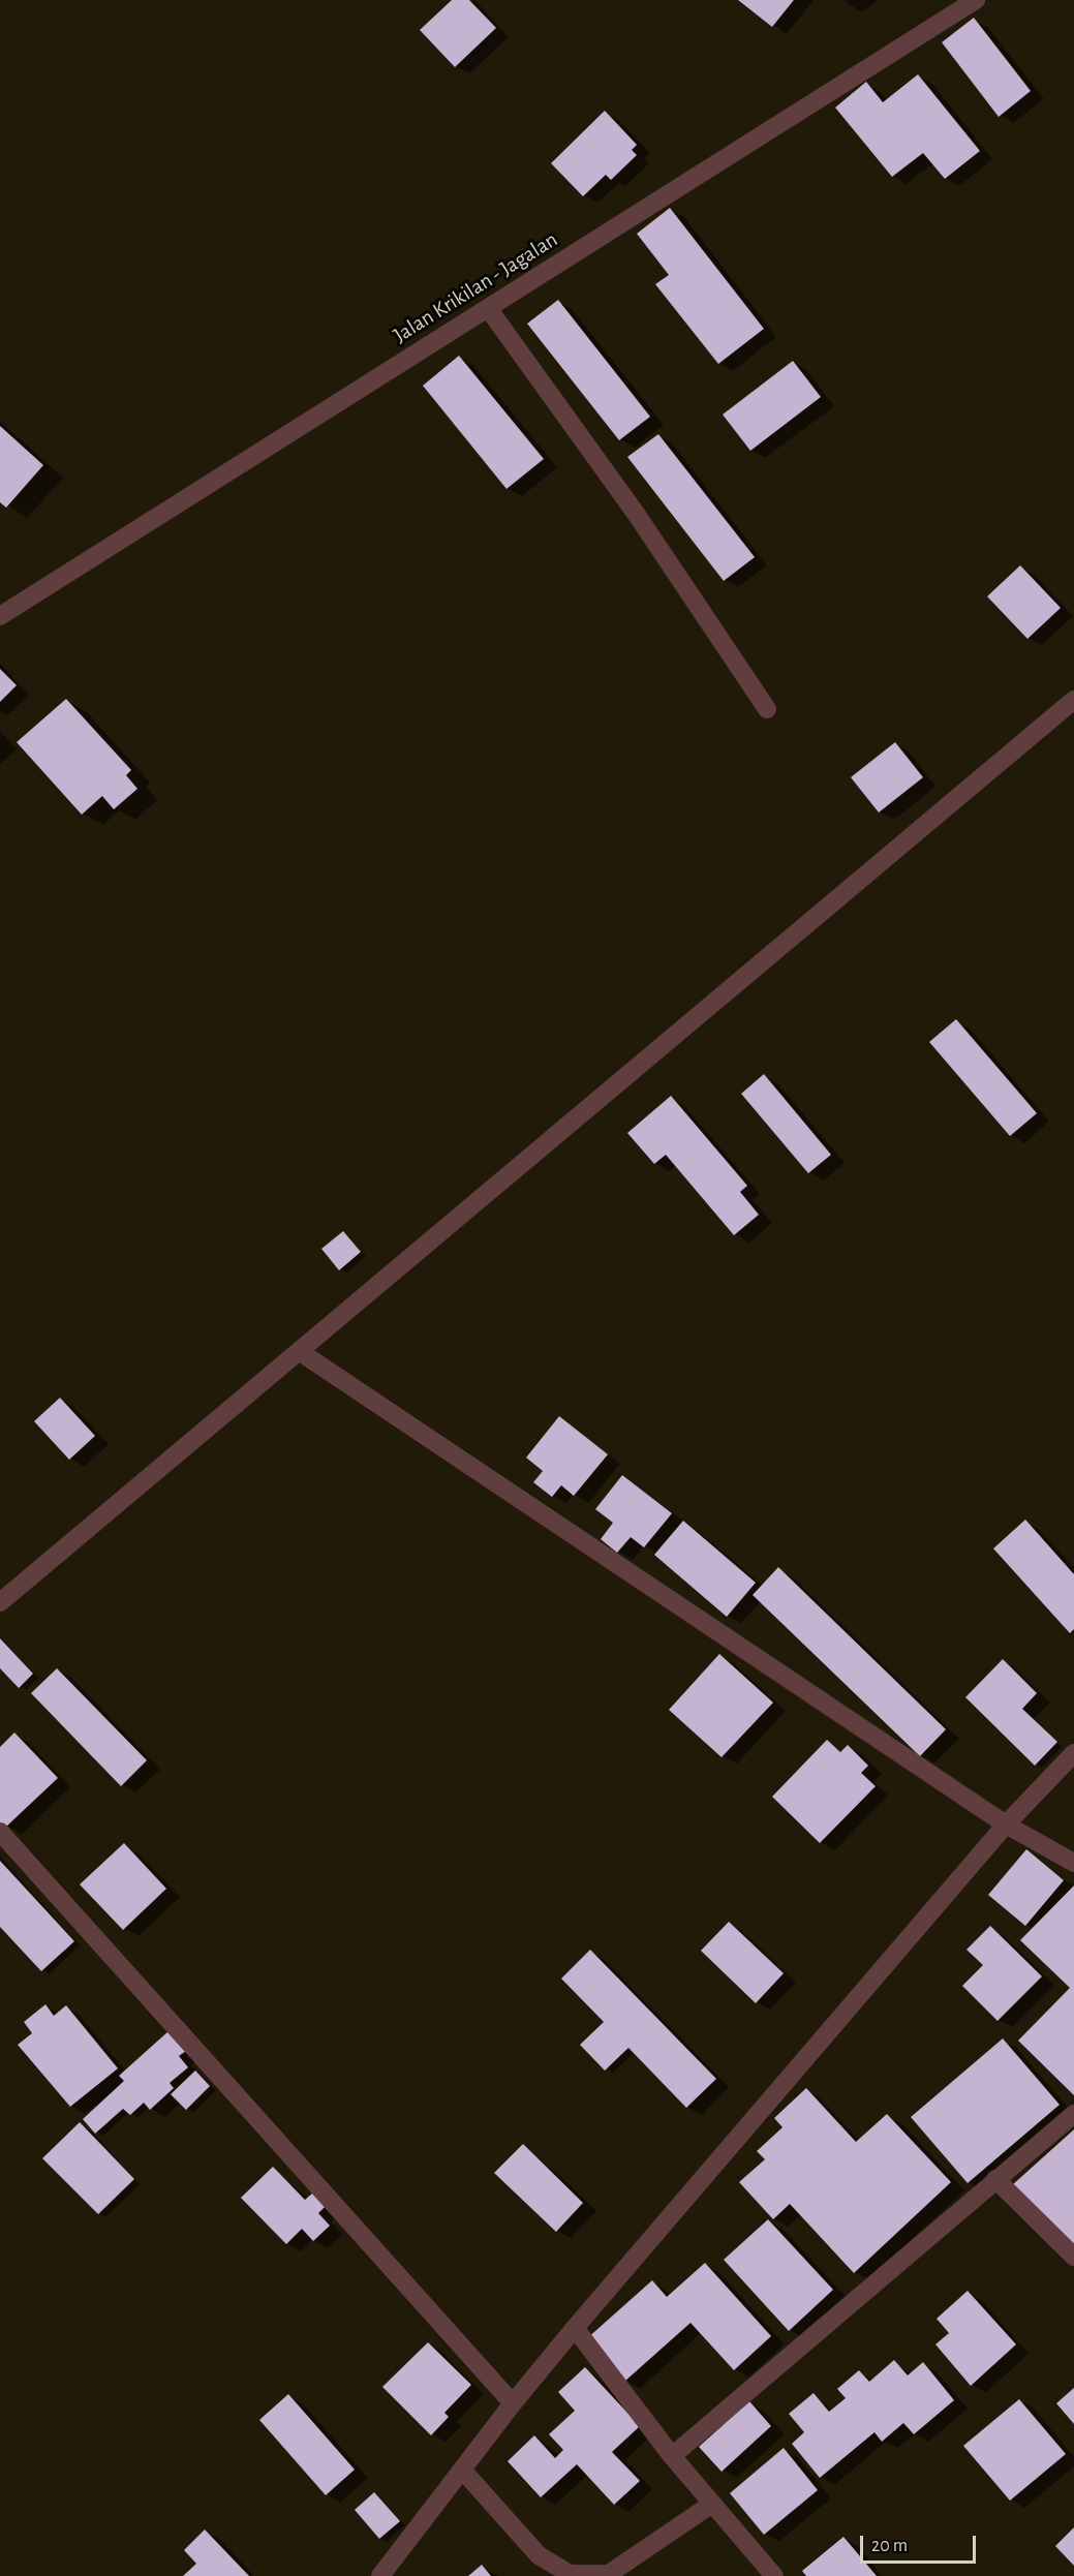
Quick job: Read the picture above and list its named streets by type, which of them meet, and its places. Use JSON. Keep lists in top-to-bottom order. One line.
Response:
{"streets":{"street":["Jalan Krikilan - Jagalan"]},"scale_bar":"20 m"}
